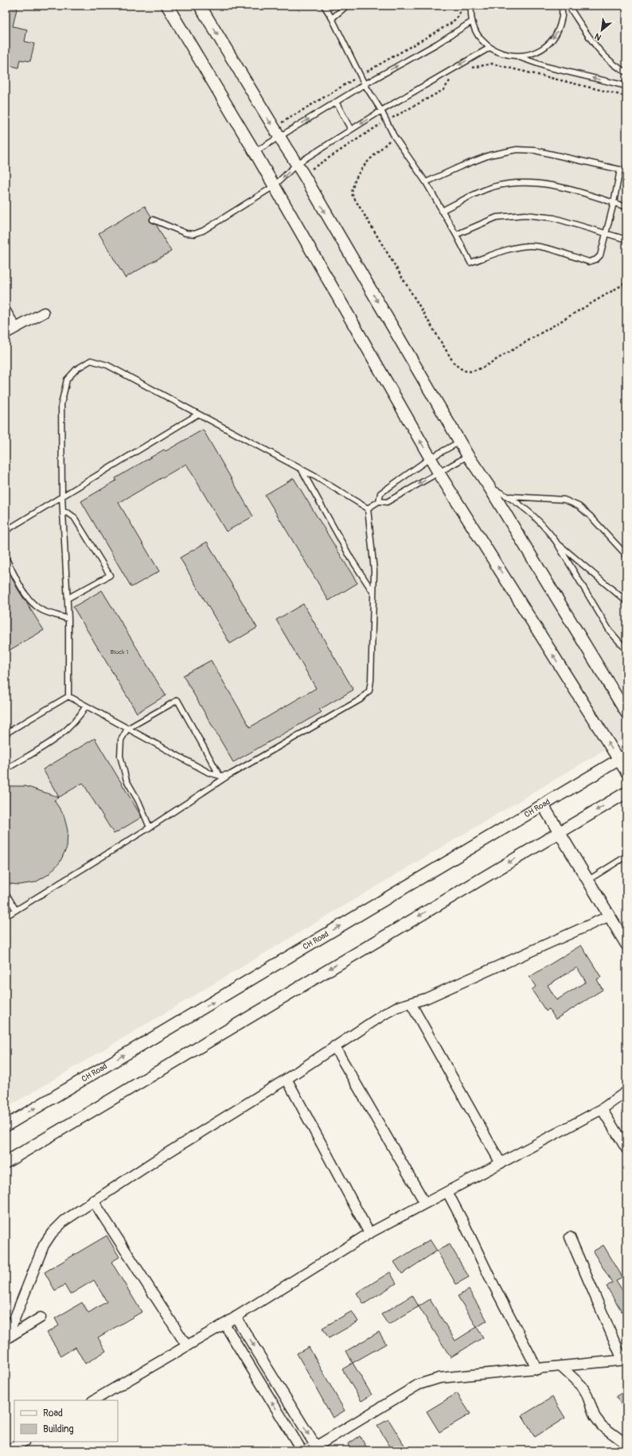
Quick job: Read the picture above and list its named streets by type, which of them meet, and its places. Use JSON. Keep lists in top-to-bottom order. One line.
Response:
{"streets":{"street":["CH Road"]},"house_numbers":["Block 1"],"legend":["Road","Building"],"north":"bottom left"}
